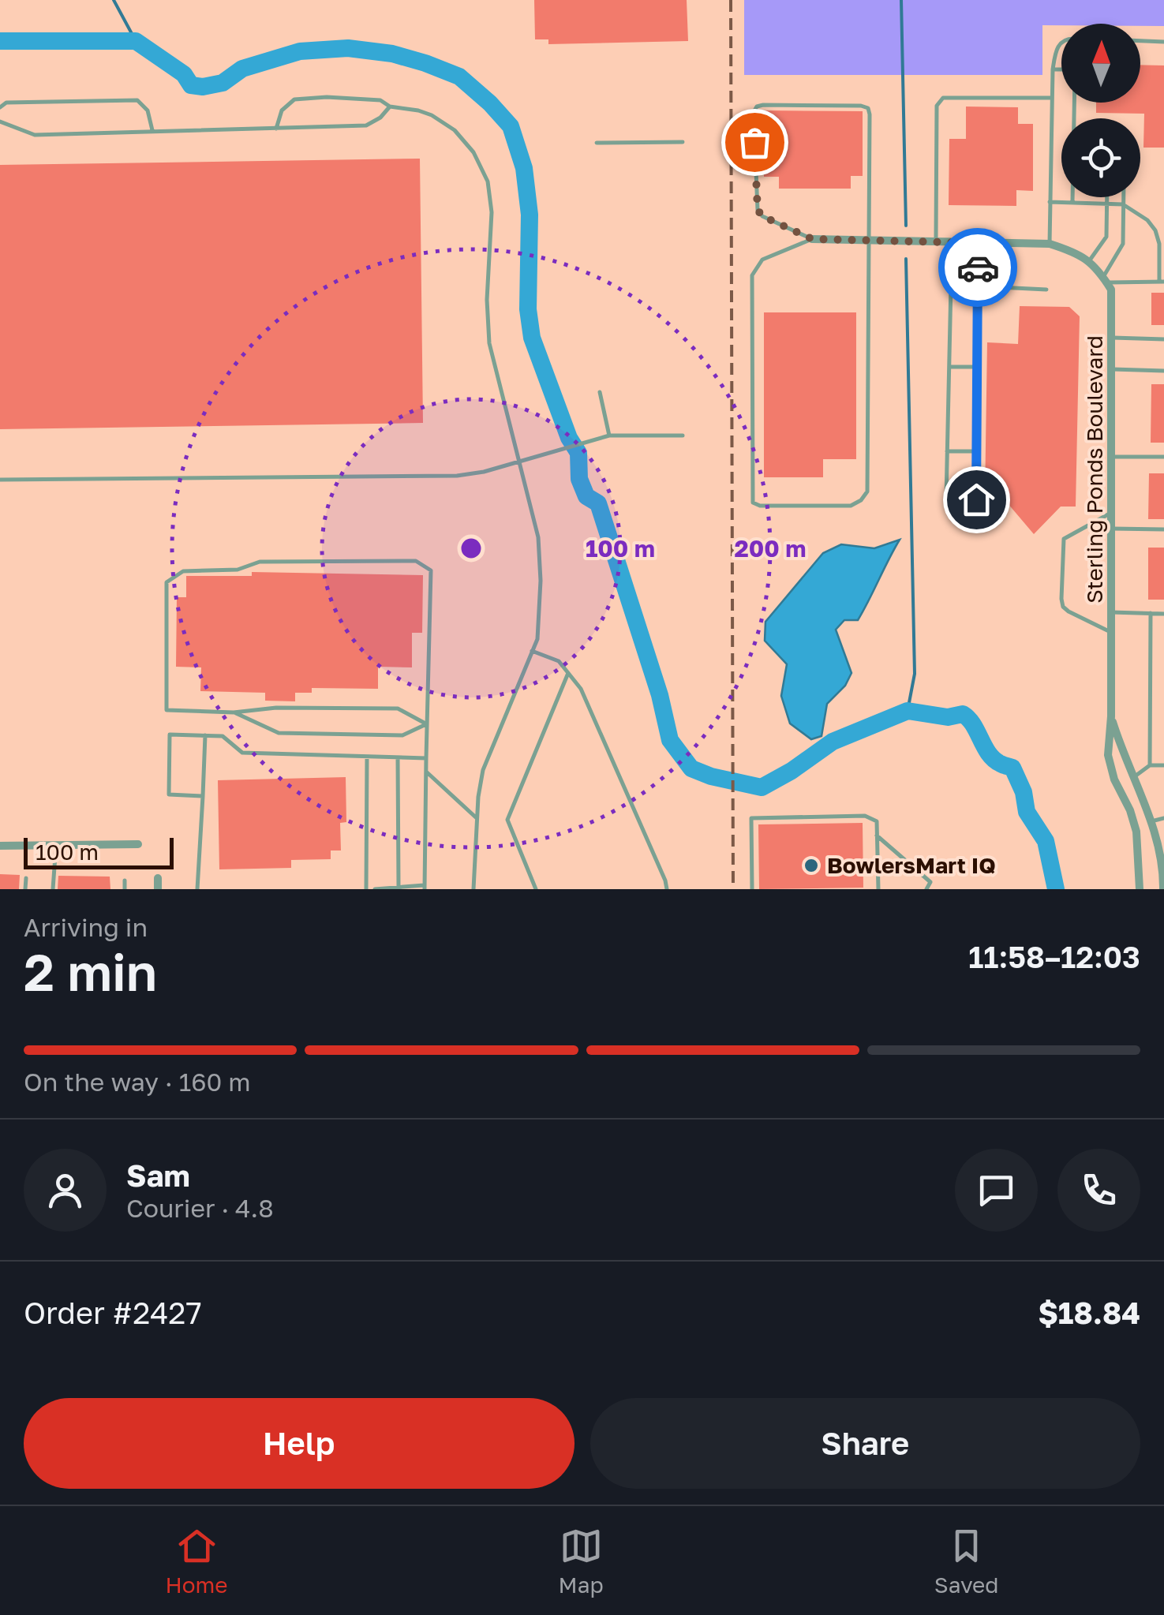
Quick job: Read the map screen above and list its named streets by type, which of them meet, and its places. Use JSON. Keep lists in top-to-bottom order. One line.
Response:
{"streets":{"street":["Sterling Ponds Boulevard"]},"places":["BowlersMart IQ"],"scale_bar":"100 m","north":"top","page":{"scale":"100 m","heading":["2 min","Arriving in","11:58–12:03"],"panel":["Sam","Courier · 4.8","Order #2427","$18.84"],"bar":"On the way · 160 m","buttons":["Help","Share"],"tabs":["Home","Map","Saved"]},"rings":["100 m","200 m"]}
